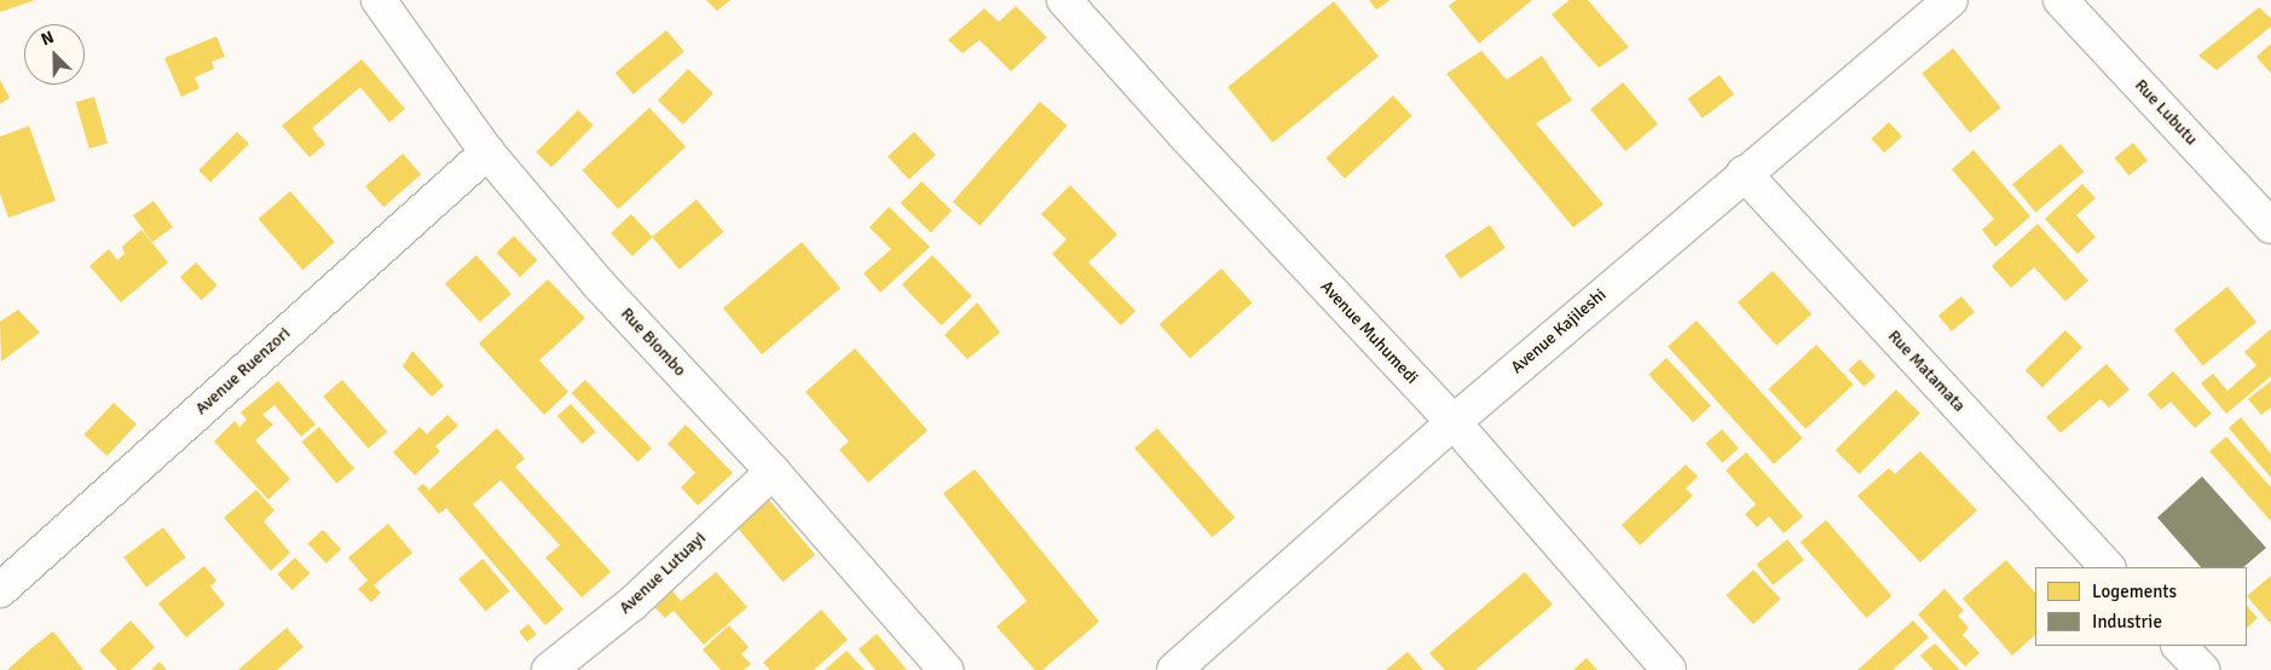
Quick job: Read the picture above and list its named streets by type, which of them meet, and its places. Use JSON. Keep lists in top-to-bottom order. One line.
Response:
{"streets":{"street":["Rue Lubutu","Avenue Kajileshi","Avenue Muhumedi","Rue Biombo","Avenue Ruenzori","Rue Matamata","Avenue Lutuayi"]},"crossings":[["Avenue Kajileshi","Avenue Muhumedi"],["Avenue Kajileshi","Rue Matamata"],["Rue Biombo","Avenue Ruenzori"],["Rue Biombo","Avenue Lutuayi"]],"legend":["Logements","Industrie"],"north":"top left"}
